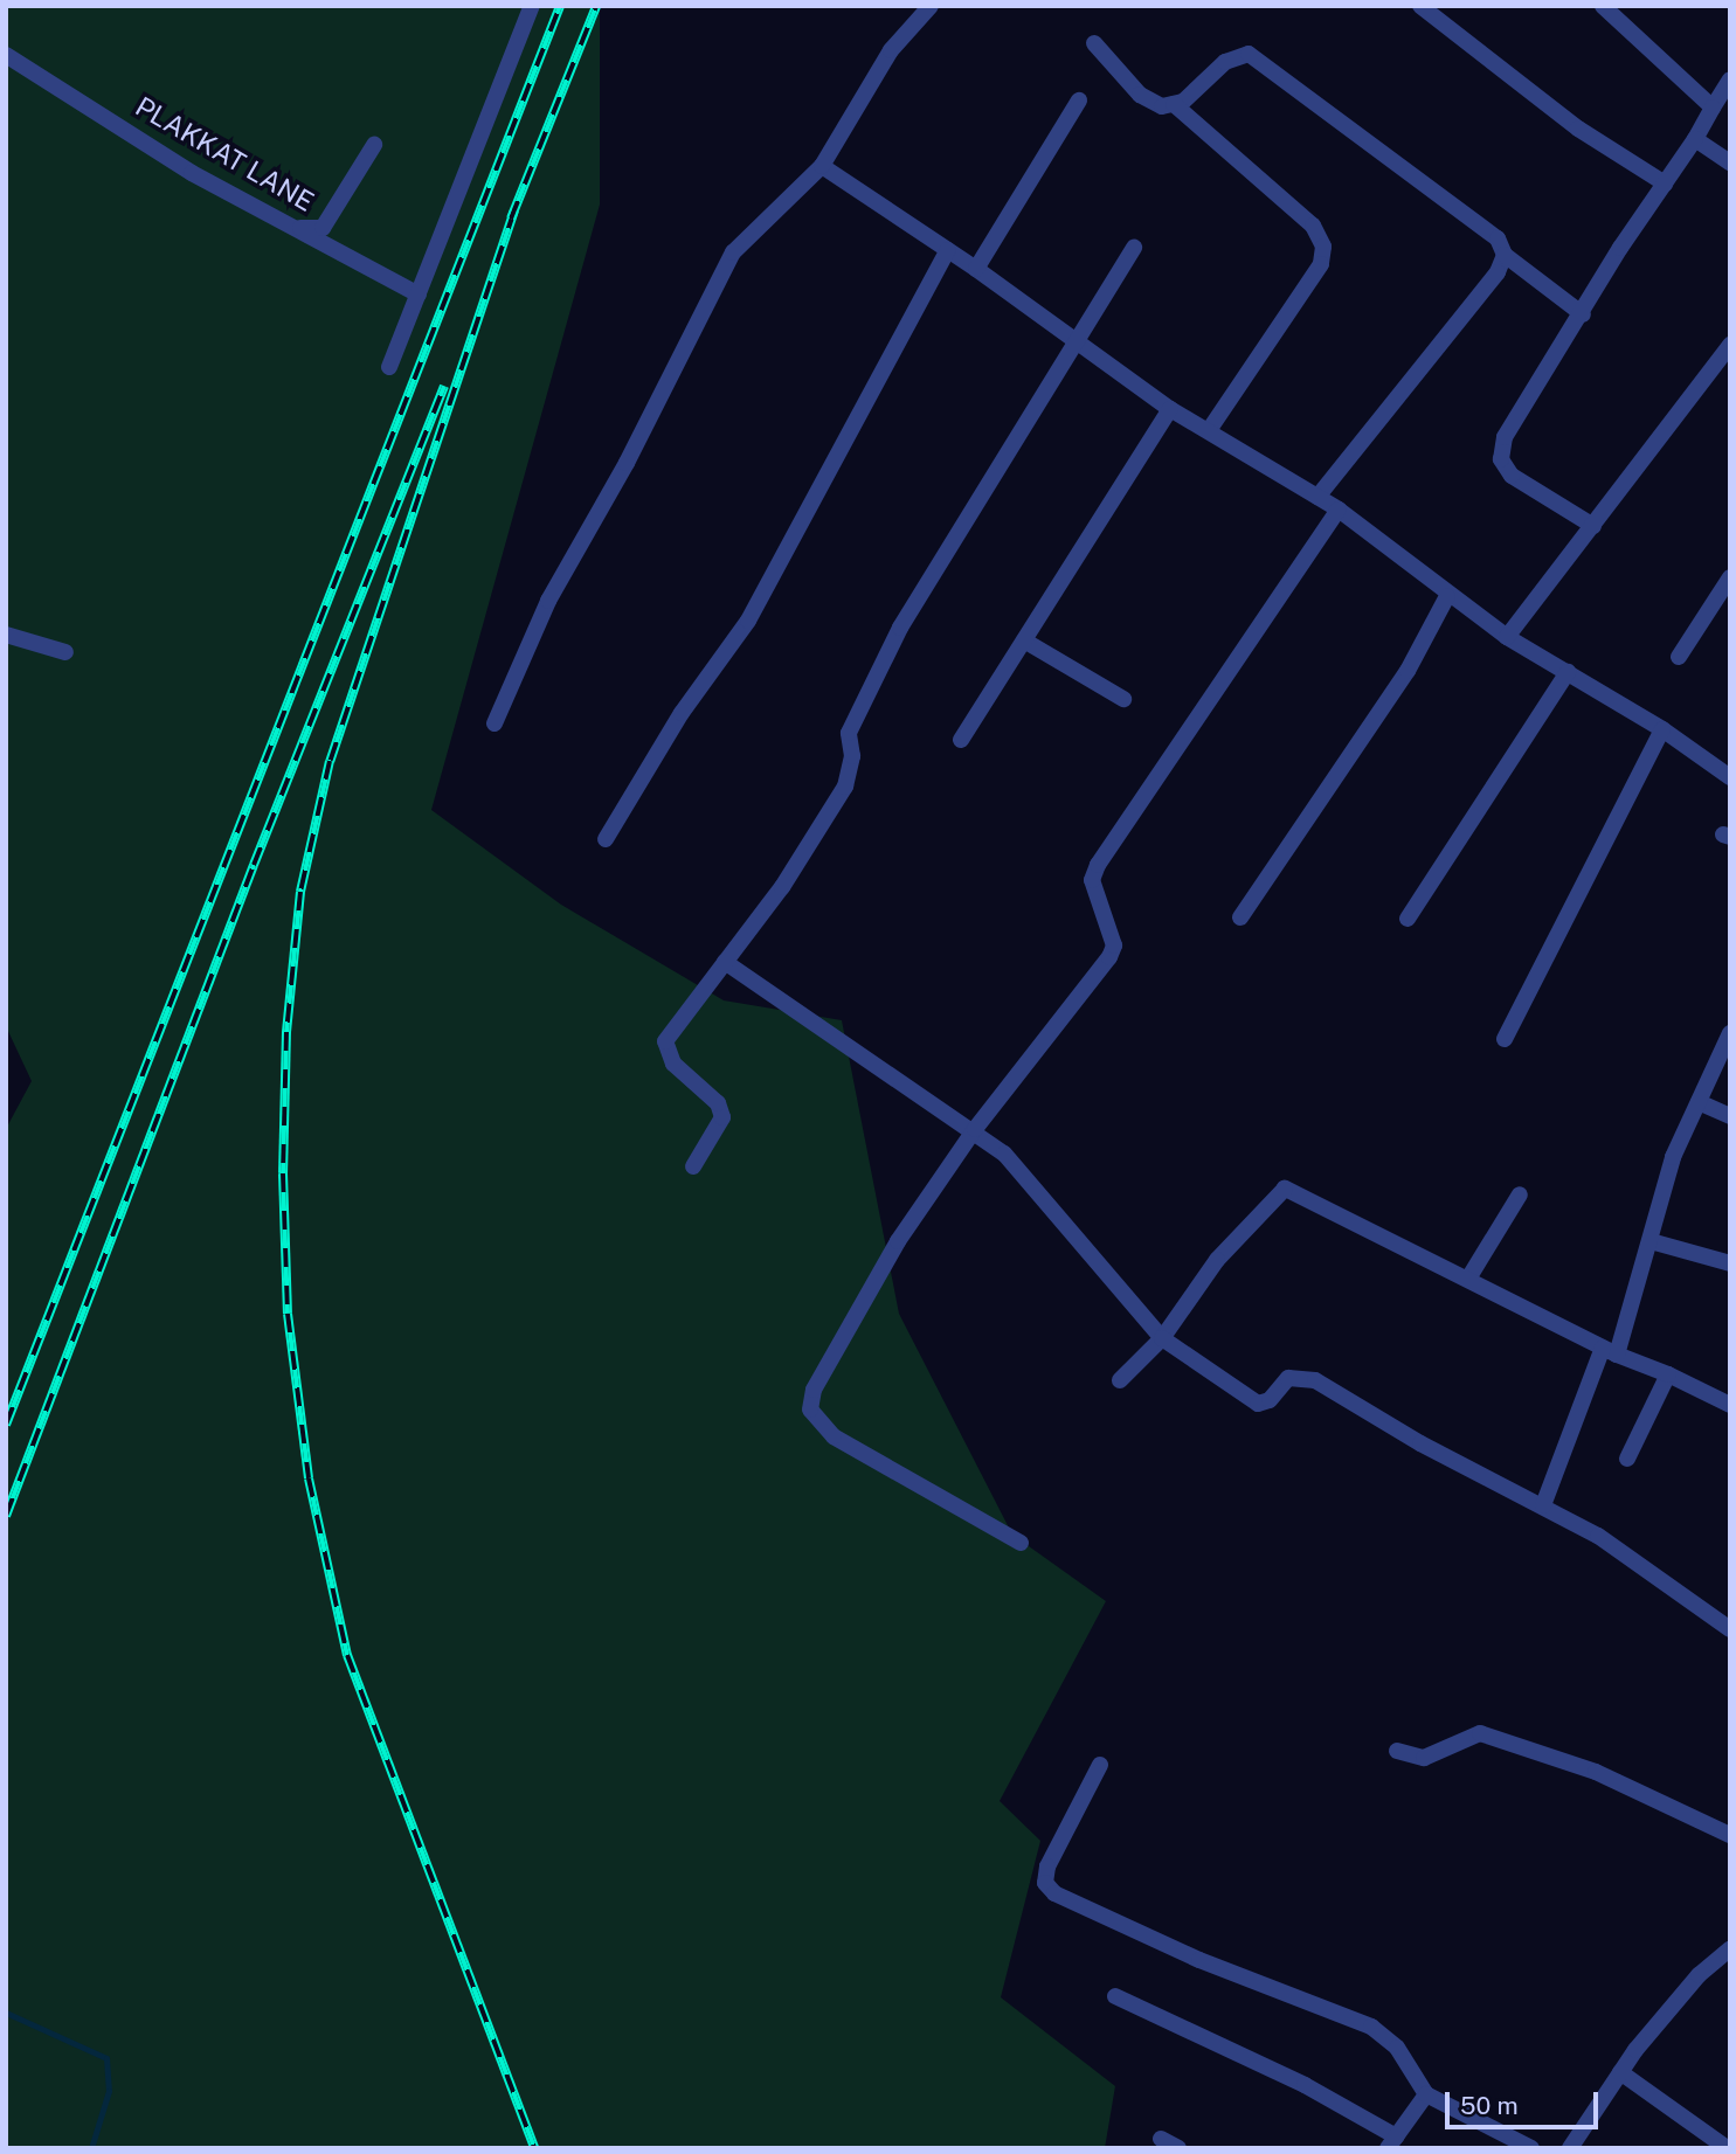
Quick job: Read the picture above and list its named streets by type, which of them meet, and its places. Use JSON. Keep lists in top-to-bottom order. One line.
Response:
{"streets":{"street":["PLAKKAT LANE"]},"scale_bar":"50 m"}
